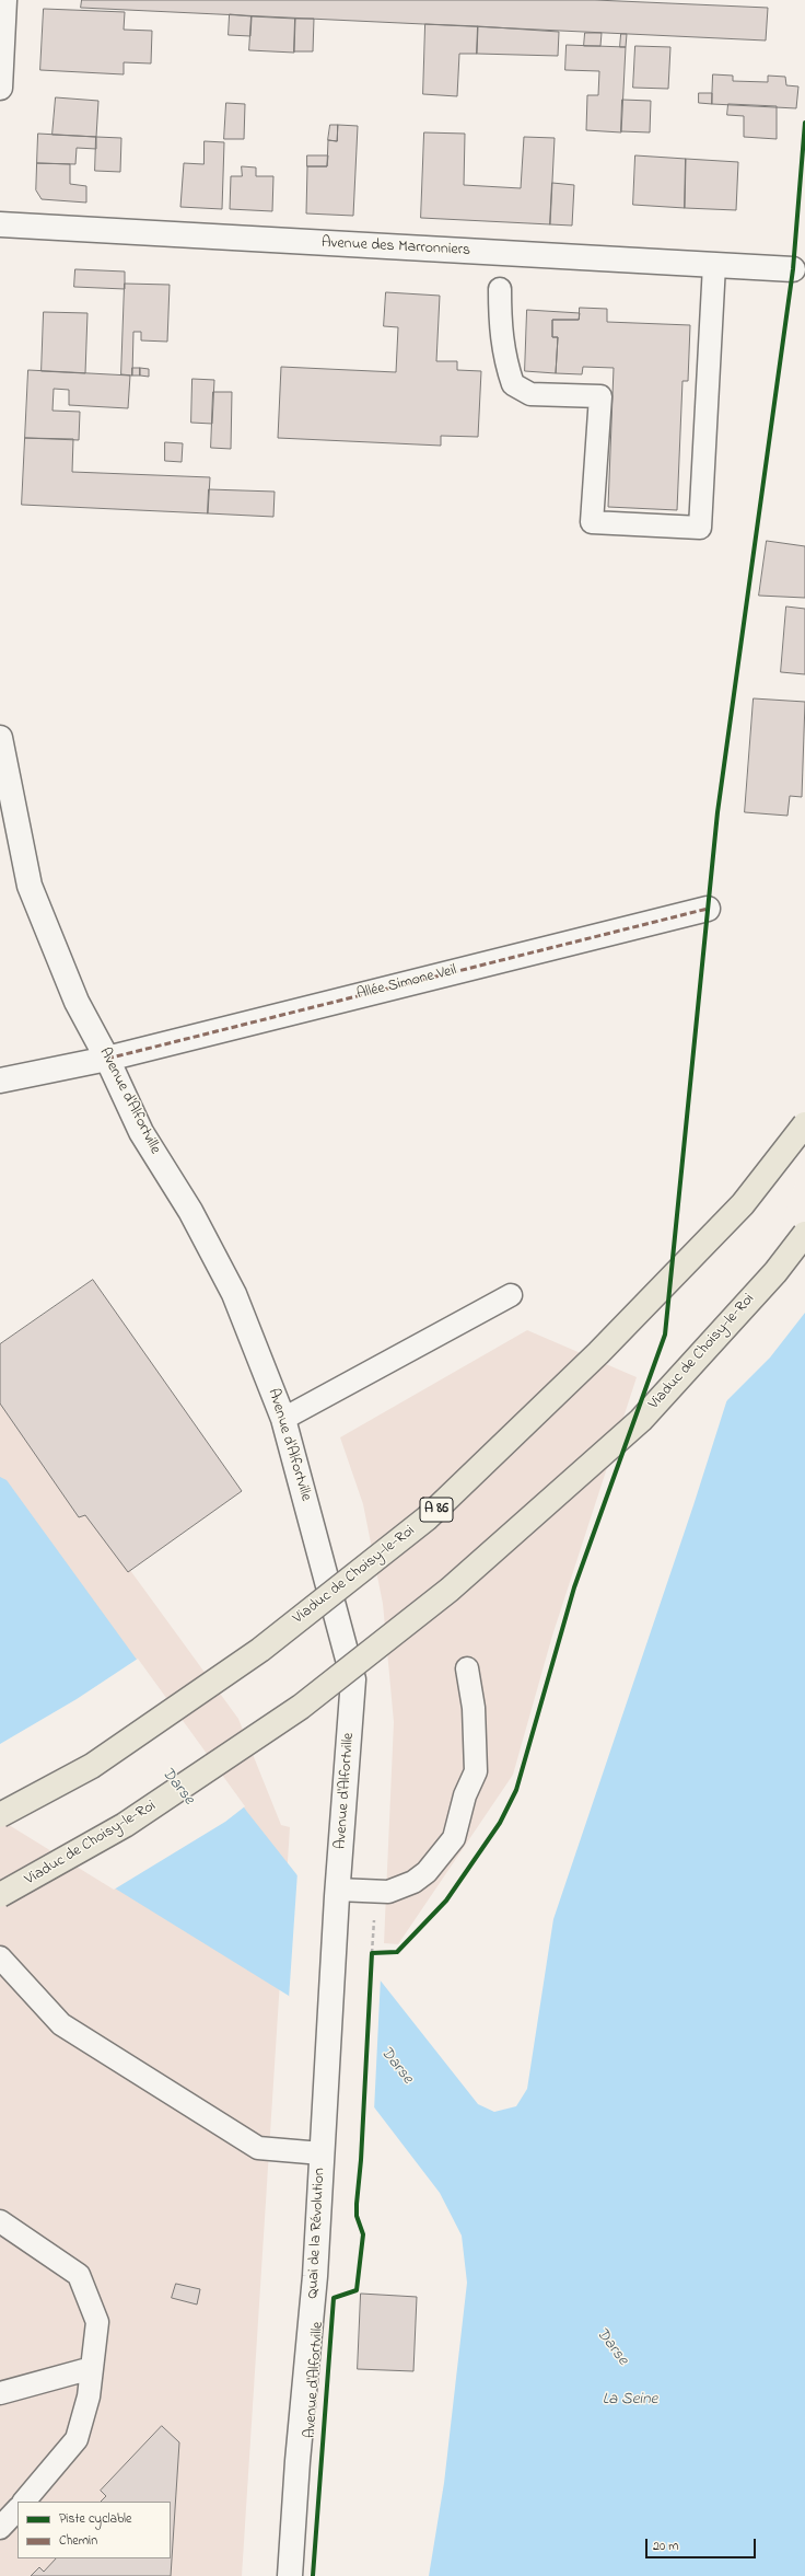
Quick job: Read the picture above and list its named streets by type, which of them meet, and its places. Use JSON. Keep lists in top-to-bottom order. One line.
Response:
{"streets":{"highway":["Viaduc de Choisy-le-Roi","A 86"],"main road":["Avenue des Marronniers","Allée Simone Veil","Avenue d'Alfortville","Quai de la Révolution"]},"crossings":[["Allée Simone Veil","Avenue d'Alfortville"],["Avenue d'Alfortville","Quai de la Révolution"]],"water":["Darse","La Seine"],"legend":["Piste cyclable","Chemin"],"scale_bar":"20 m"}
